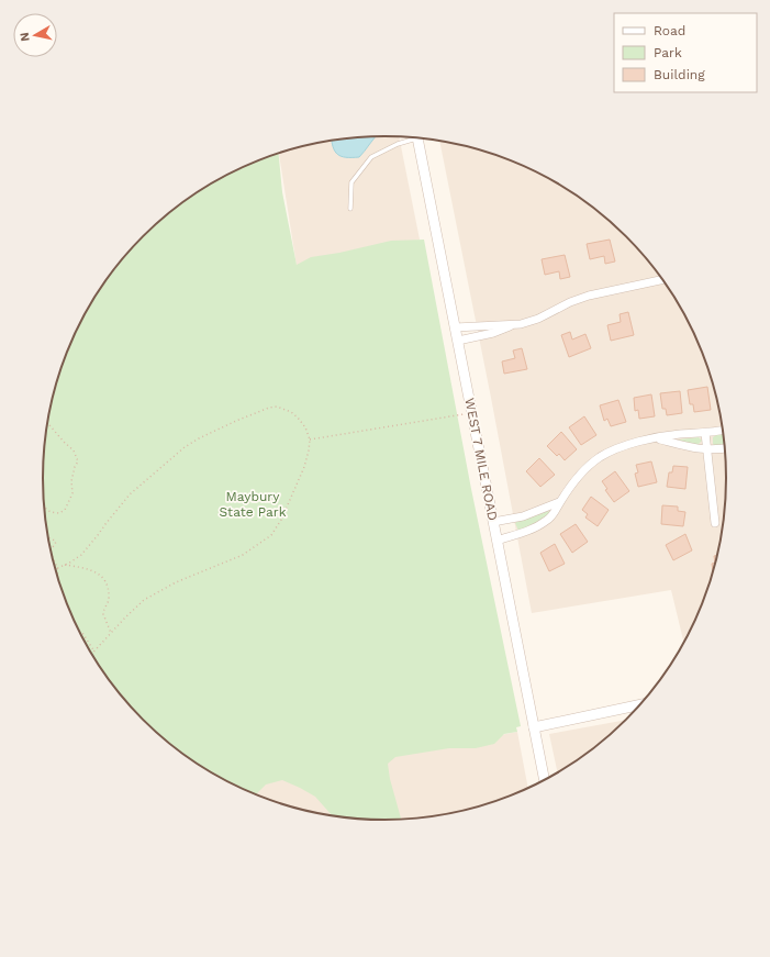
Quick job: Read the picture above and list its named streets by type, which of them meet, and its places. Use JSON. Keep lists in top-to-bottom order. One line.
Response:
{"streets":{"street":["WEST 7 MILE ROAD"]},"parks":["Maybury State Park"],"legend":["Road","Park","Building"],"north":"left"}
